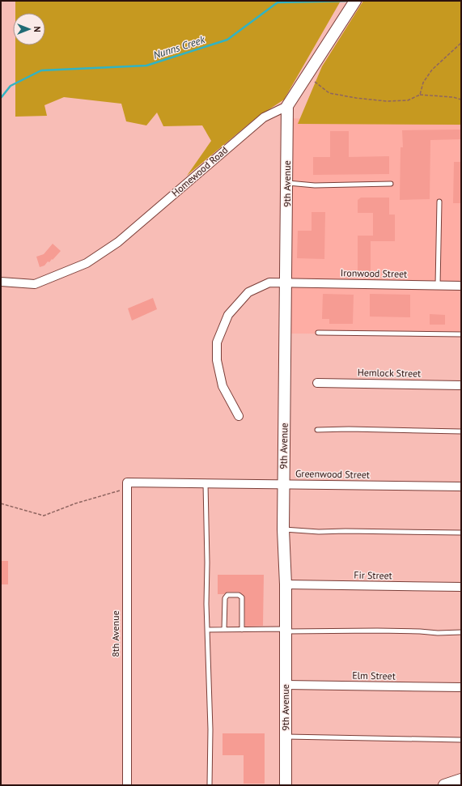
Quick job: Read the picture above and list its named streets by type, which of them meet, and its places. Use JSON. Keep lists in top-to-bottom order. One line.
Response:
{"streets":{"main road":["9th Avenue"],"street":["Homewood Road","Ironwood Street","Hemlock Street","Greenwood Street","Fir Street","8th Avenue","Elm Street"]},"crossings":[["Homewood Road","9th Avenue"],["9th Avenue","Ironwood Street"],["9th Avenue","Greenwood Street"],["9th Avenue","Fir Street"],["9th Avenue","Elm Street"],["Greenwood Street","8th Avenue"]],"water":["Nunns Creek"],"north":"right"}
